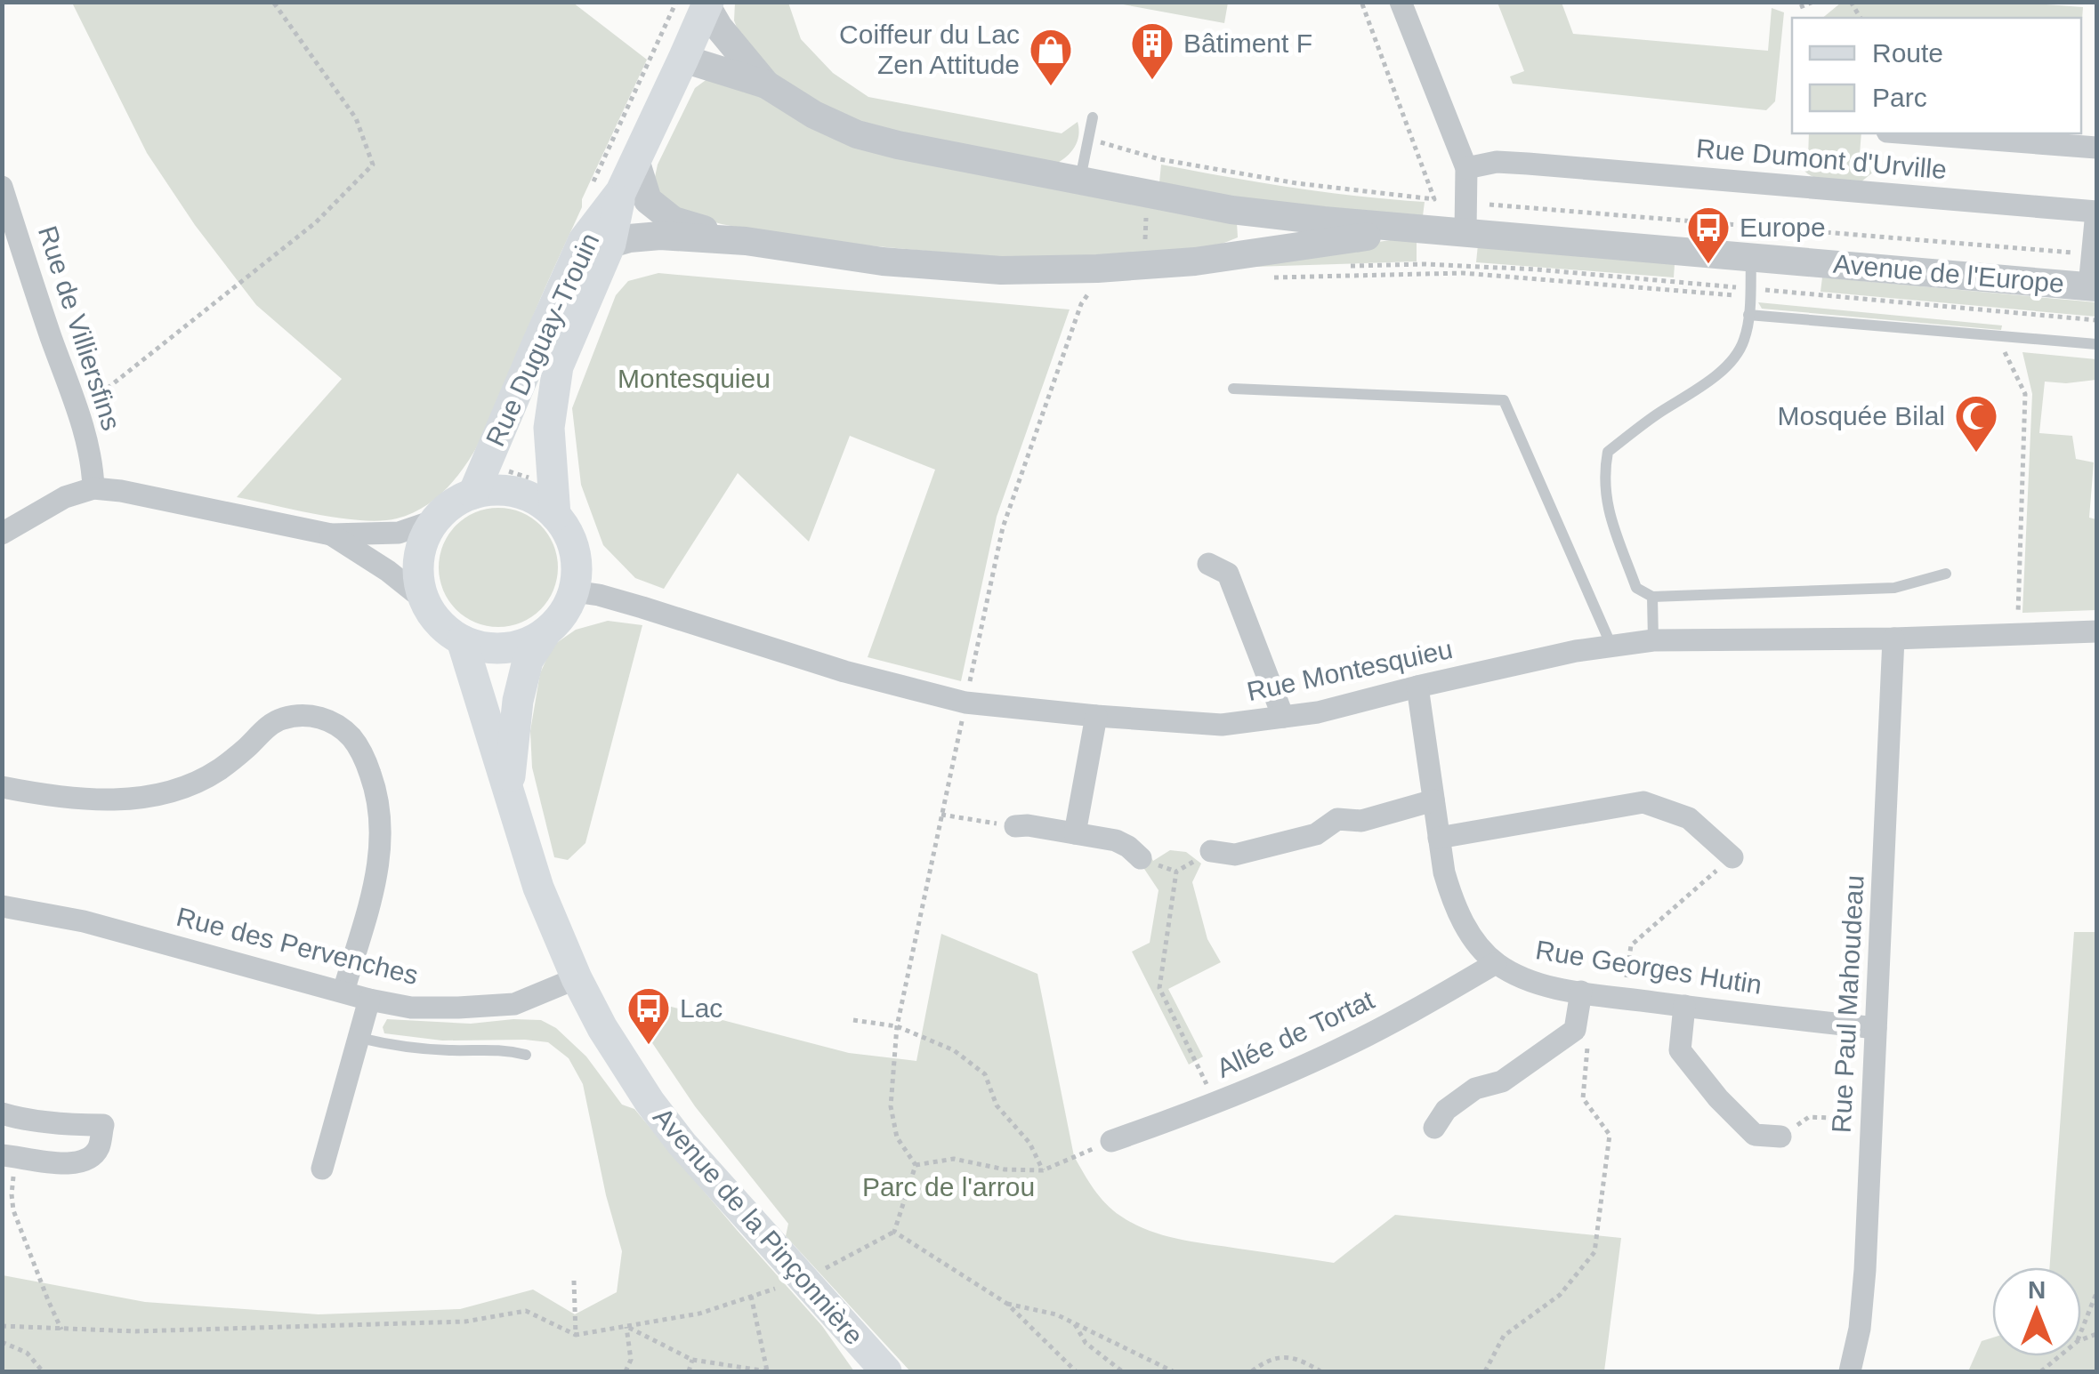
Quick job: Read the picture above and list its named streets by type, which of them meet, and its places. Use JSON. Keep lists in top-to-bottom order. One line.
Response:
{"streets":{"main road":["Rue Duguay-Trouin","Avenue de la Pinçonnière"],"street":["Rue Dumont d'Urville","Avenue de l'Europe","Rue de Villiersfins","Rue Montesquieu","Rue des Pervenches","Rue Georges Hutin","Rue Paul Mahoudeau","Allée de Tortat"]},"crossings":[["Rue Dumont d'Urville","Avenue de l'Europe"],["Rue Duguay-Trouin","Rue Montesquieu"],["Rue Duguay-Trouin","Avenue de la Pinçonnière"],["Rue Montesquieu","Rue Georges Hutin"],["Rue Montesquieu","Rue Paul Mahoudeau"],["Rue Montesquieu","Avenue de la Pinçonnière"],["Rue des Pervenches","Avenue de la Pinçonnière"],["Rue Georges Hutin","Rue Paul Mahoudeau"],["Rue Georges Hutin","Allée de Tortat"]],"parks":["Montesquieu","Parc de l'arrou"],"places":{"building":["Bâtiment F"],"shop":["Coiffeur du Lac Zen Attitude"],"bus stop":["Europe","Lac"],"mosque":["Mosquée Bilal"]},"legend":["Route","Parc"],"north":"top"}
